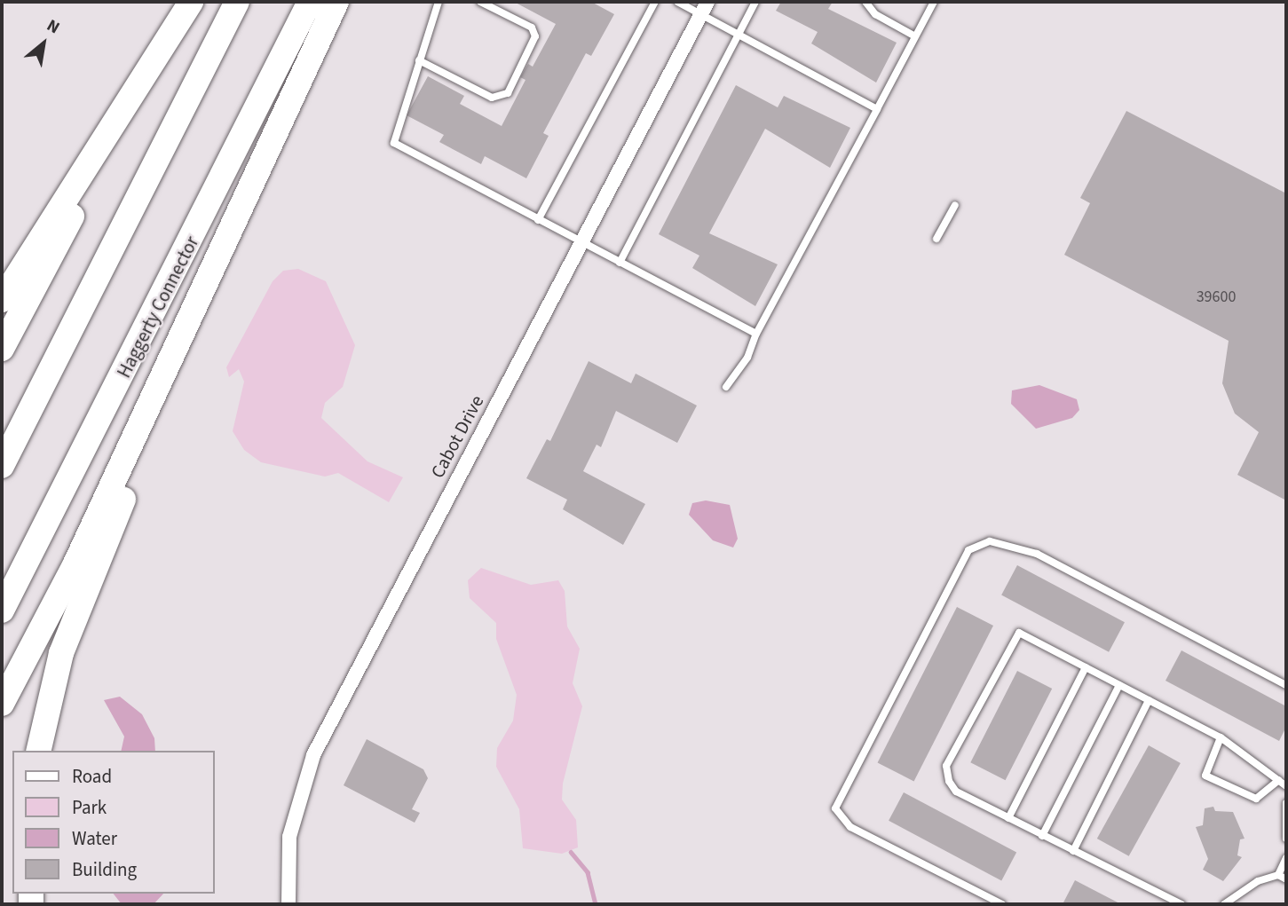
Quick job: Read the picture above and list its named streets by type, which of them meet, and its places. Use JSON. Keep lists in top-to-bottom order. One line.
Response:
{"streets":{"highway":["Haggerty Connector"],"street":["Cabot Drive"]},"house_numbers":["39600"],"legend":["Road","Park","Water","Building"],"north":"top right"}
